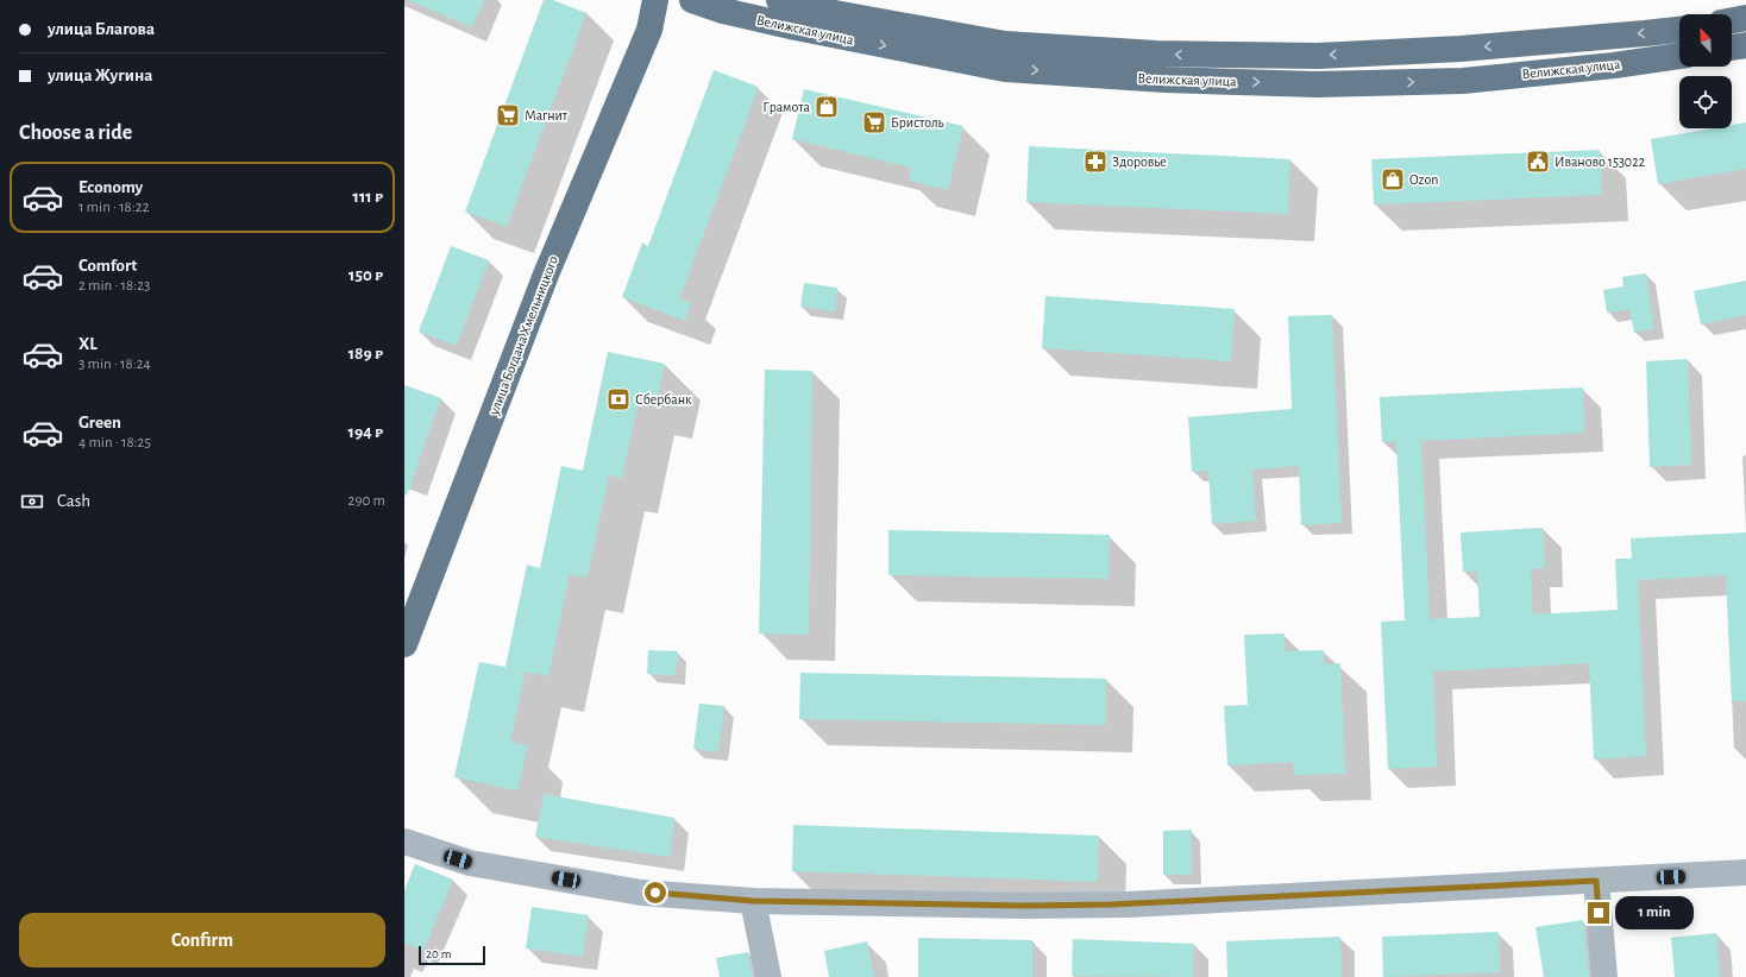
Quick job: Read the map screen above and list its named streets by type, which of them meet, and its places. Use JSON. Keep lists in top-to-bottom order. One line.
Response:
{"streets":{"main road":["Велижская улица","улица Богдана Хмельницкого"]},"places":{"shop":["Грамота","Ozon"],"supermarket":["Магнит","Бристоль"],"pharmacy":["Здоровье"],"public building":["Иваново 153022"],"bank":["Сбербанк"]},"scale_bar":"20 m","north":"top left","page":{"banner":["улица Благова","улица Жугина"],"heading":"Choose a ride","list":[{"name":"Economy","note":"1 min · 18:22","value":"111 ₽"},{"name":"Comfort","note":"2 min · 18:23","value":"150 ₽"},{"name":"XL","note":"3 min · 18:24","value":"189 ₽"},{"name":"Green","note":"4 min · 18:25","value":"194 ₽"}],"pay":["Cash","290 m"],"bubble":"1 min","buttons":"Confirm","scale":"20 m"}}
